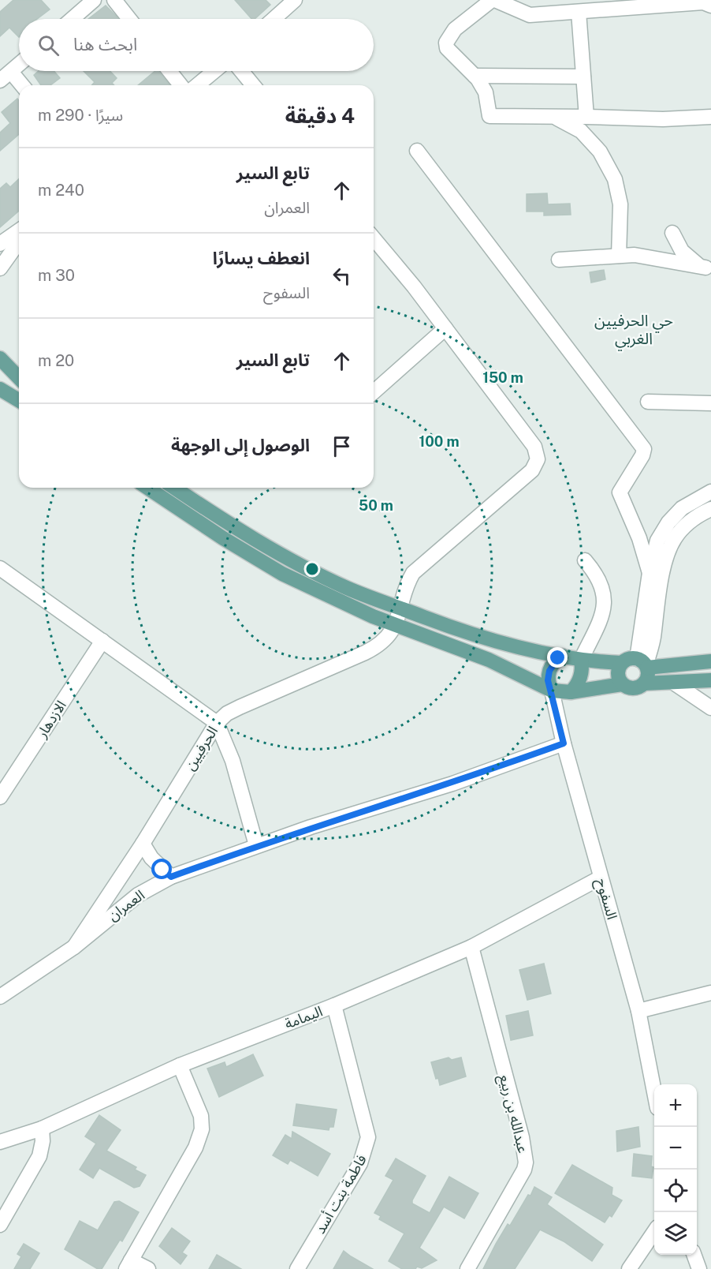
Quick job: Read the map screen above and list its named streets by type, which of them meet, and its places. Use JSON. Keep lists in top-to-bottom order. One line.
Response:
{"streets":{"street":["الازدهار","الحرفيين","السفوح","العمران","اليمامة","عبدالله بن ربيع","فاطمة بنت أسد"]},"crossings":[["الحرفيين","العمران"],["السفوح","العمران"],["السفوح","اليمامة"],["اليمامة","عبدالله بن ربيع"],["اليمامة","فاطمة بنت أسد"]],"districts":["حي الحرفيين الغربي"],"page":{"search":"ابحث هنا","heading":["4 دقيقة","سيرًا · 290 m"],"list":[["تابع السير","العمران","240 m"],["انعطف يسارًا","السفوح","30 m"],["تابع السير","20 m"],"الوصول إلى الوجهة"],"map_buttons":["+","−"]},"rings":["150 m","100 m","50 m"]}
